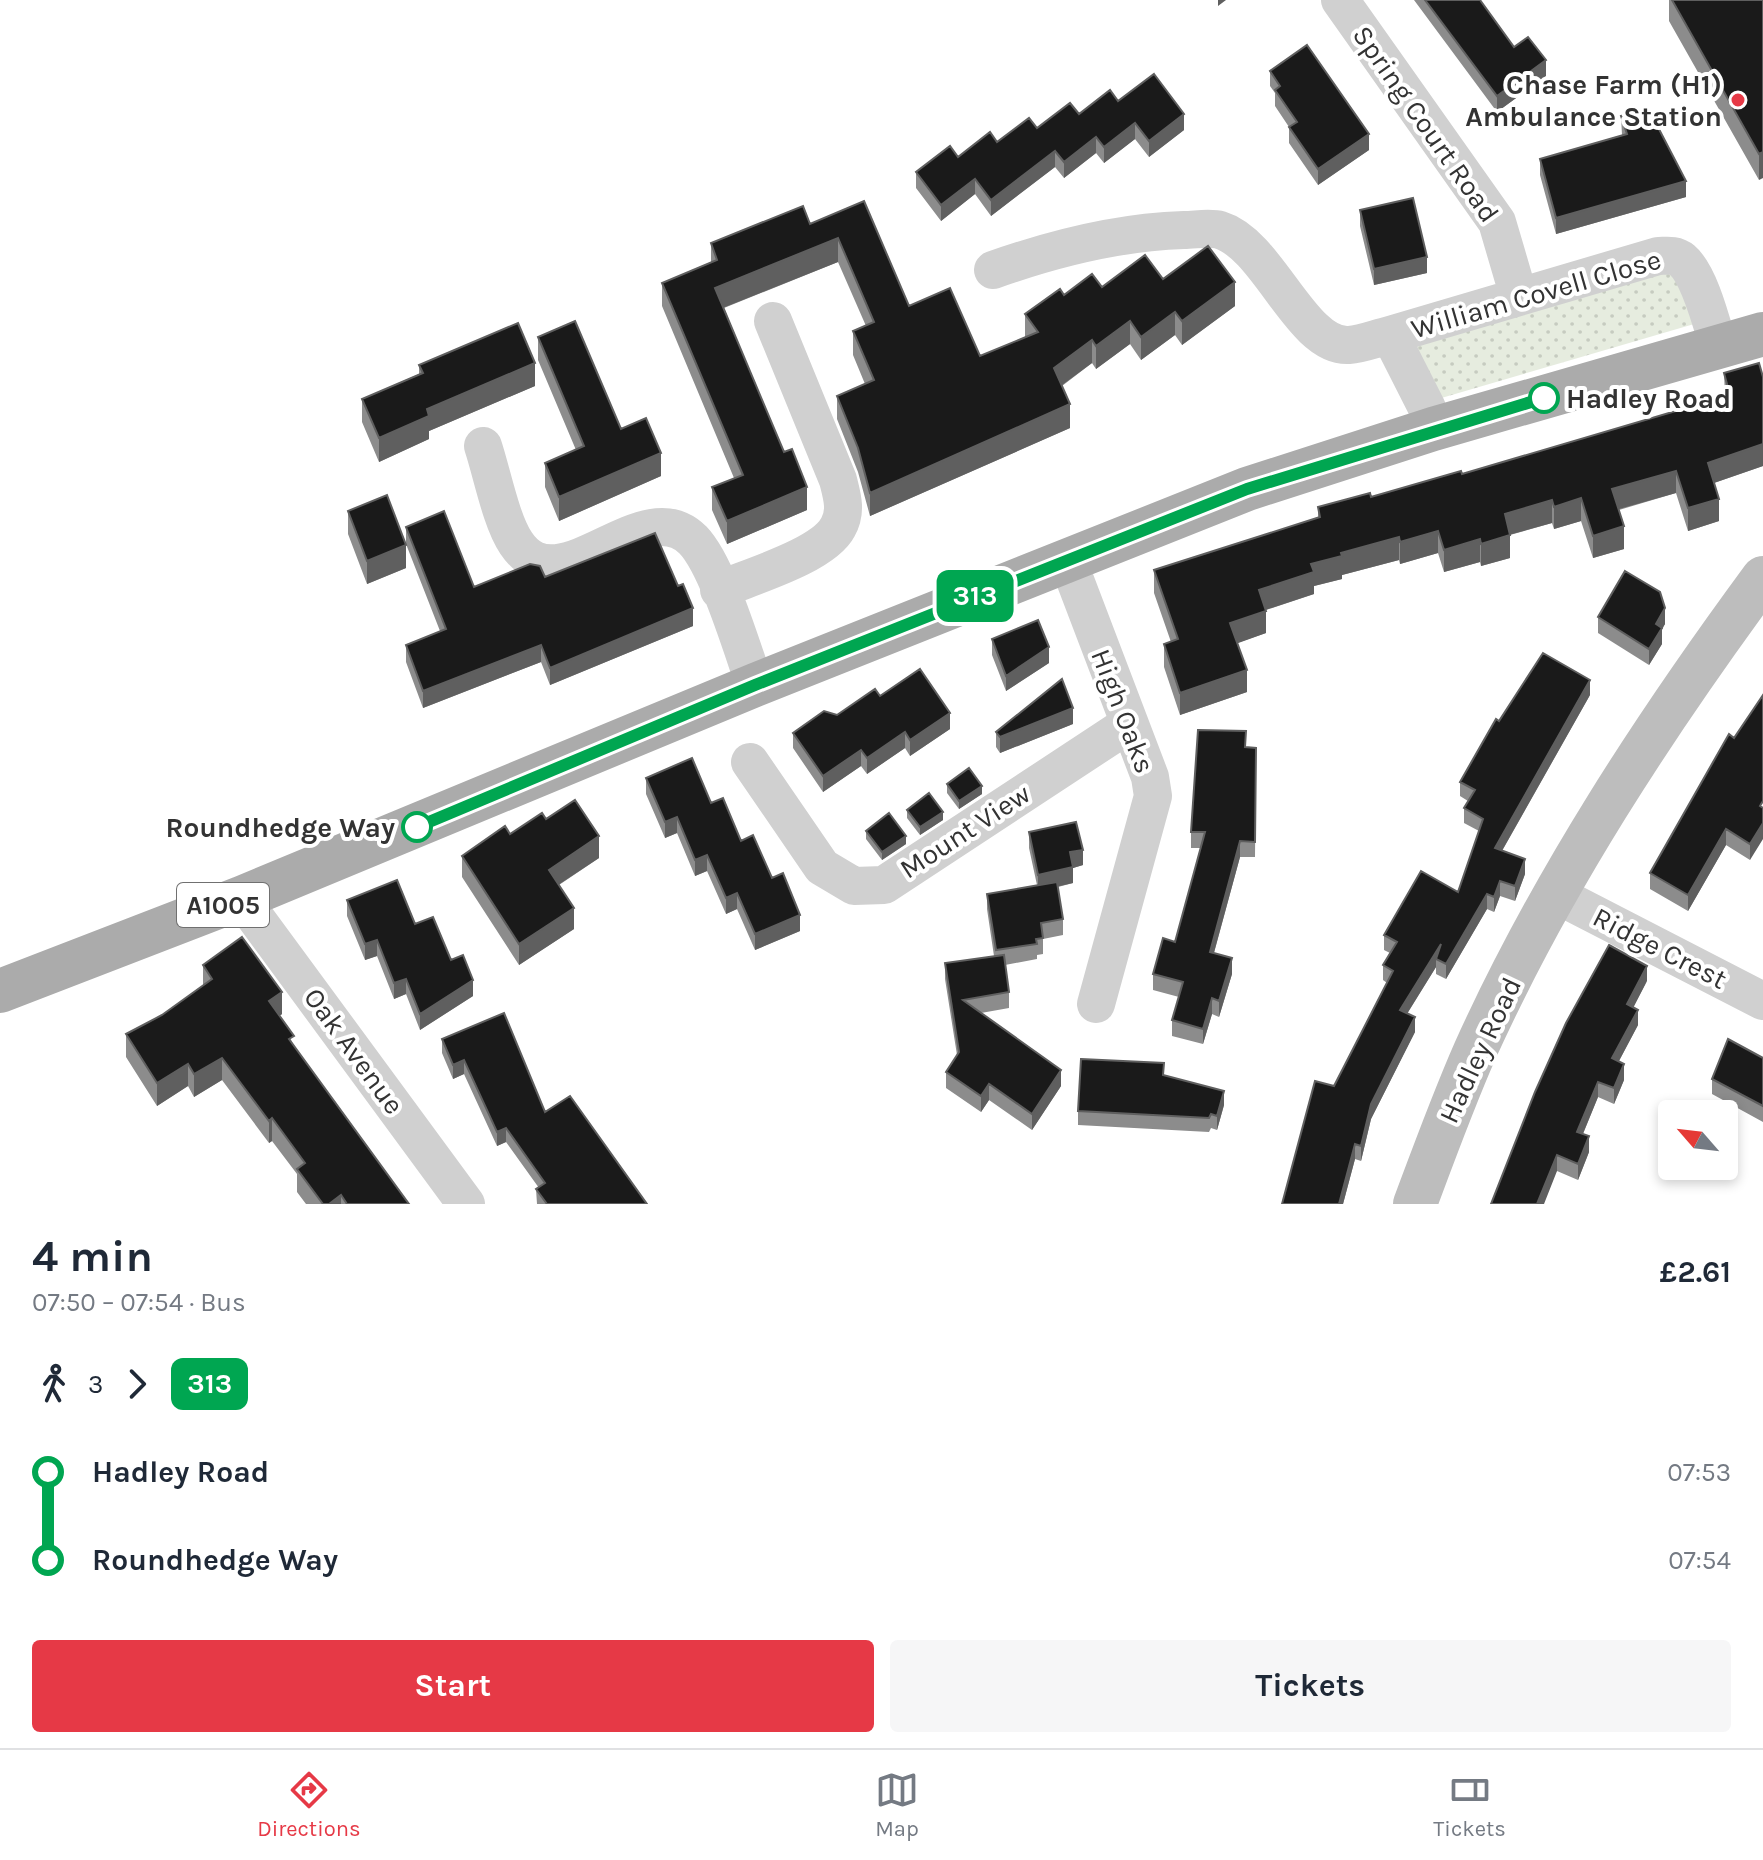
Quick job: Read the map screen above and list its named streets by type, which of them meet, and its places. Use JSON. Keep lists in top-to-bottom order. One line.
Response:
{"streets":{"main road":["A1005"],"street":["Spring Court Road","William Covell Close","High Oaks","Mount View","Ridge Crest","Hadley Road","Oak Avenue"]},"crossings":[["Spring Court Road","William Covell Close"],["William Covell Close","A1005"],["High Oaks","Mount View"],["High Oaks","A1005"],["A1005","Oak Avenue"],["Ridge Crest","Hadley Road"]],"places":["Chase Farm (H1) Ambulance Station","Hadley Road","Roundhedge Way"],"lines":["bus line 313"],"north":"top left","page":{"on_map":"313","heading":["4 min","07:50 – 07:54 · Bus","£2.61"],"legs":["3","313"],"list":[{"name":"Hadley Road","value":"07:53"},{"name":"Roundhedge Way","value":"07:54"}],"buttons":["Start","Tickets"],"tabs":["Directions","Map","Tickets"]}}
